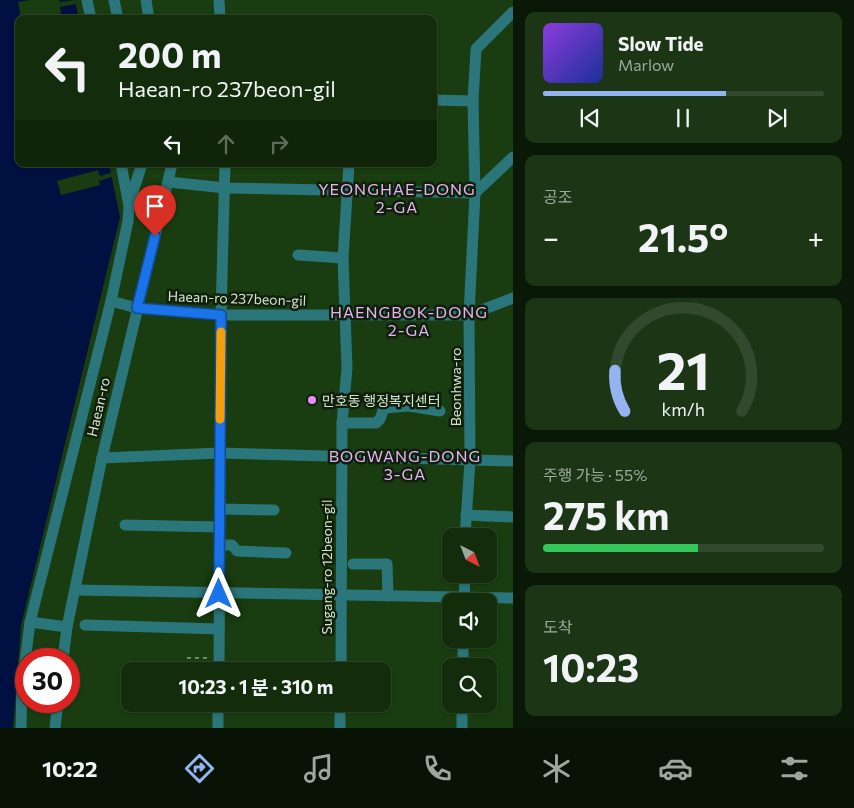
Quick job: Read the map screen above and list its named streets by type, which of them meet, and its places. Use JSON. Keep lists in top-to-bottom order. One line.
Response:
{"streets":{"street":["Haean-ro 237beon-gil","Beonhwa-ro","Haean-ro","Sugang-ro 12beon-gil"]},"crossings":[["Haean-ro 237beon-gil","Beonhwa-ro"],["Haean-ro 237beon-gil","Haean-ro"],["Haean-ro 237beon-gil","Sugang-ro 12beon-gil"]],"districts":["YEONGHAE-DONG 2-GA","HAENGBOK-DONG 2-GA","BOGWANG-DONG 3-GA"],"places":["만호동 행정복지센터"],"north":"bottom right","page":{"turn":["200 m","Haean-ro 237beon-gil"],"song":["Slow Tide","Marlow"],"tile":["공조",["주행 가능 · 55%","275 km"],["도착","10:23"]],"heat":["−","21.5°","+"],"limit":"30","trip":"10:23 · 1 분 · 310 m","tabs":"10:22","gauge":["21","km/h"]}}
